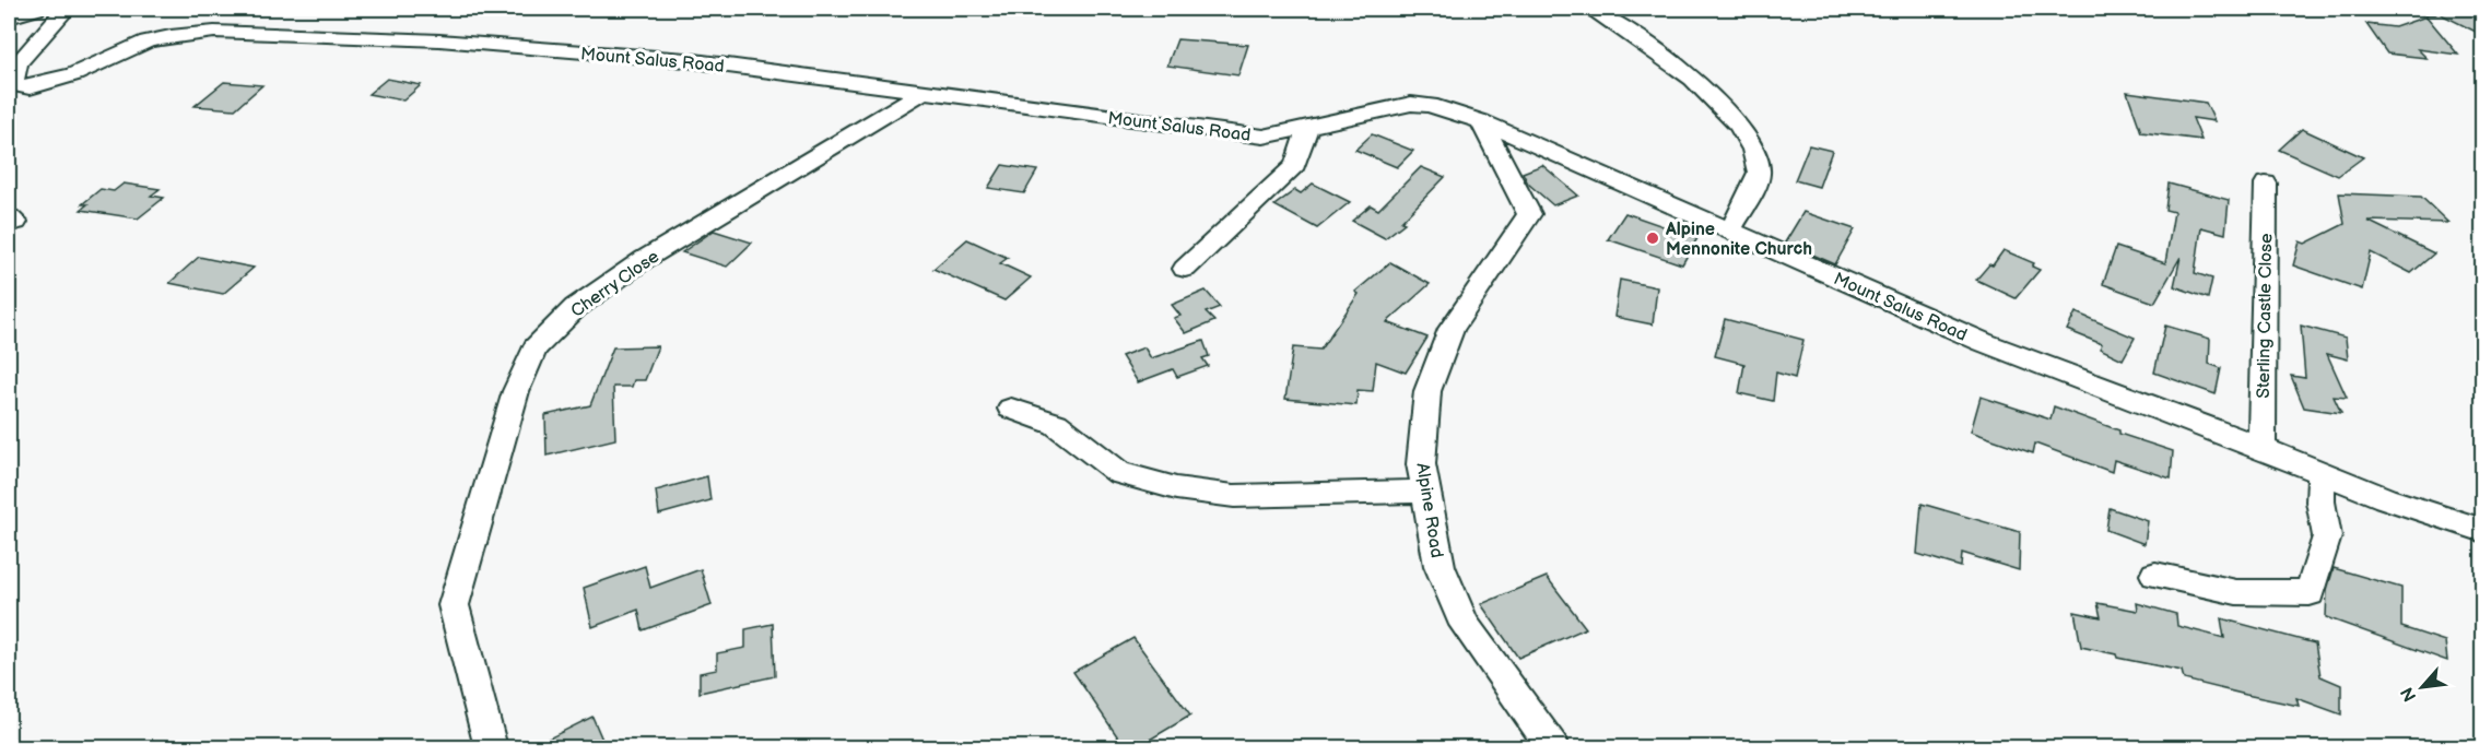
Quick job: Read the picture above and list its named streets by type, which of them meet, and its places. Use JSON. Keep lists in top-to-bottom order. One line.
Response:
{"streets":{"street":["Mount Salus Road","Cherry Close","Sterling Castle Close","Alpine Road"]},"crossings":[["Mount Salus Road","Cherry Close"],["Mount Salus Road","Sterling Castle Close"],["Mount Salus Road","Alpine Road"]],"places":["Alpine Mennonite Church"],"north":"bottom left"}
